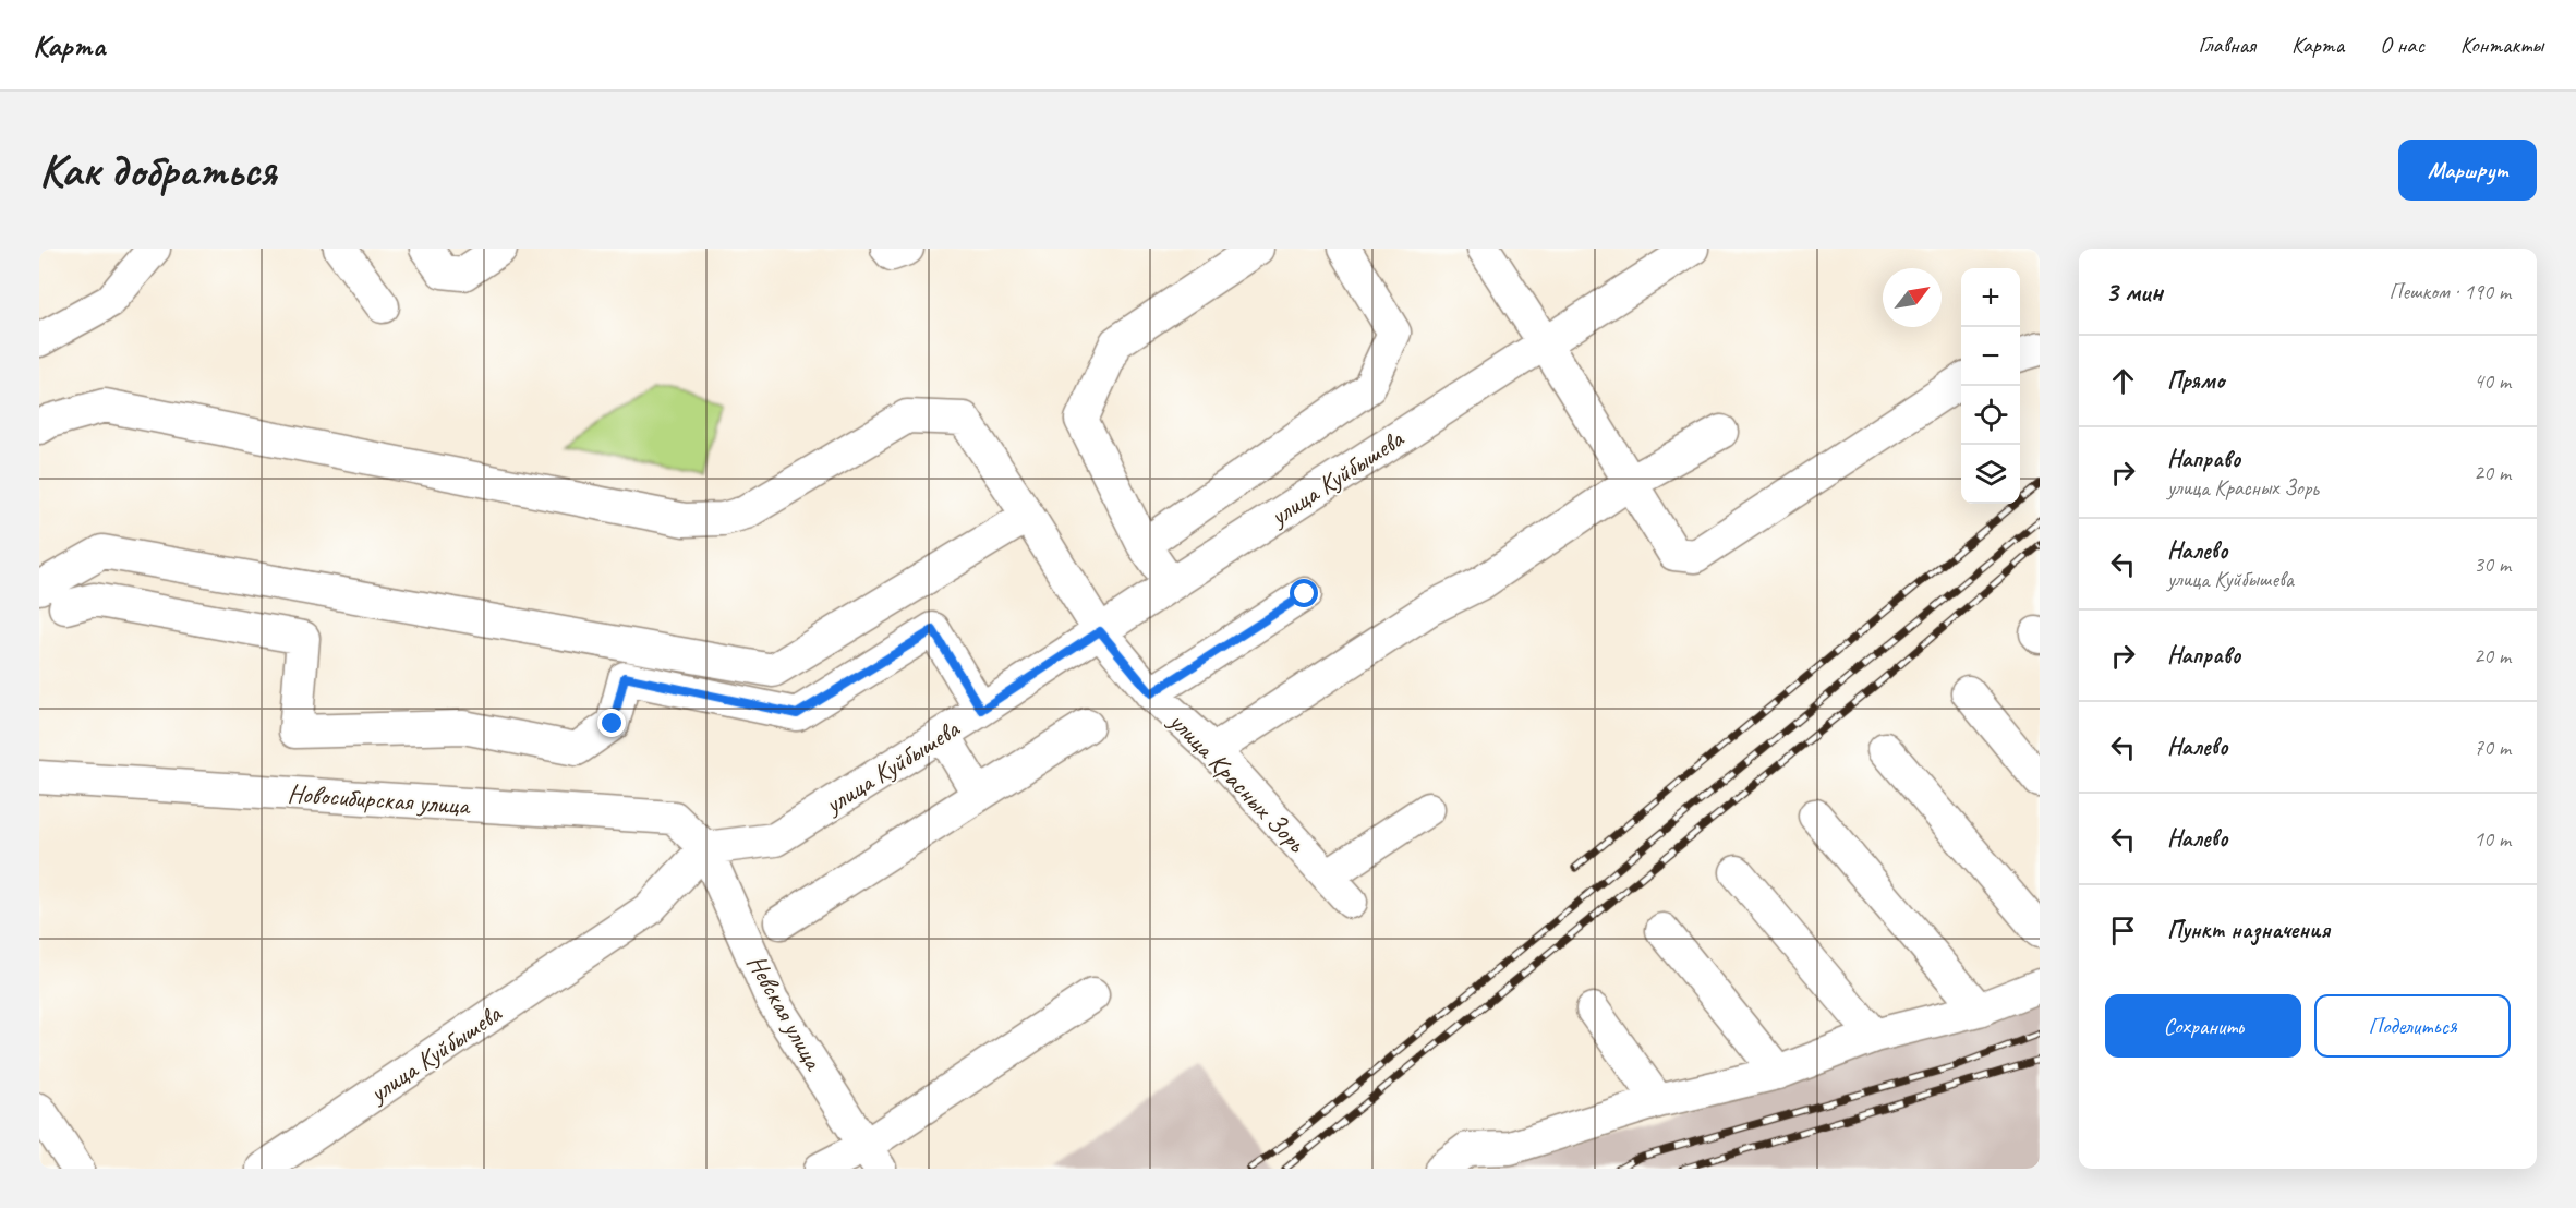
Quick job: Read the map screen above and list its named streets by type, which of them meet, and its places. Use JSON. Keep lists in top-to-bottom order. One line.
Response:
{"streets":{"street":["улица Куйбышева","улица Красных Зорь","Новосибирская улица","Невская улица"]},"crossings":[["улица Куйбышева","улица Красных Зорь"],["улица Куйбышева","Новосибирская улица"],["улица Куйбышева","Невская улица"],["Новосибирская улица","Невская улица"]],"north":"top right","page":{"header":"Карта","nav":["Главная","Карта","О нас","Контакты"],"buttons":["Маршрут",["Сохранить","Поделиться"]],"title":"Как добраться","heading":["3 мин","Пешком · 190 m"],"map_buttons":["+","−"],"list":[["Прямо","40 m"],["Направо","улица Красных Зорь","20 m"],["Налево","улица Куйбышева","30 m"],["Направо","20 m"],["Налево","70 m"],["Налево","10 m"],"Пункт назначения"]}}
